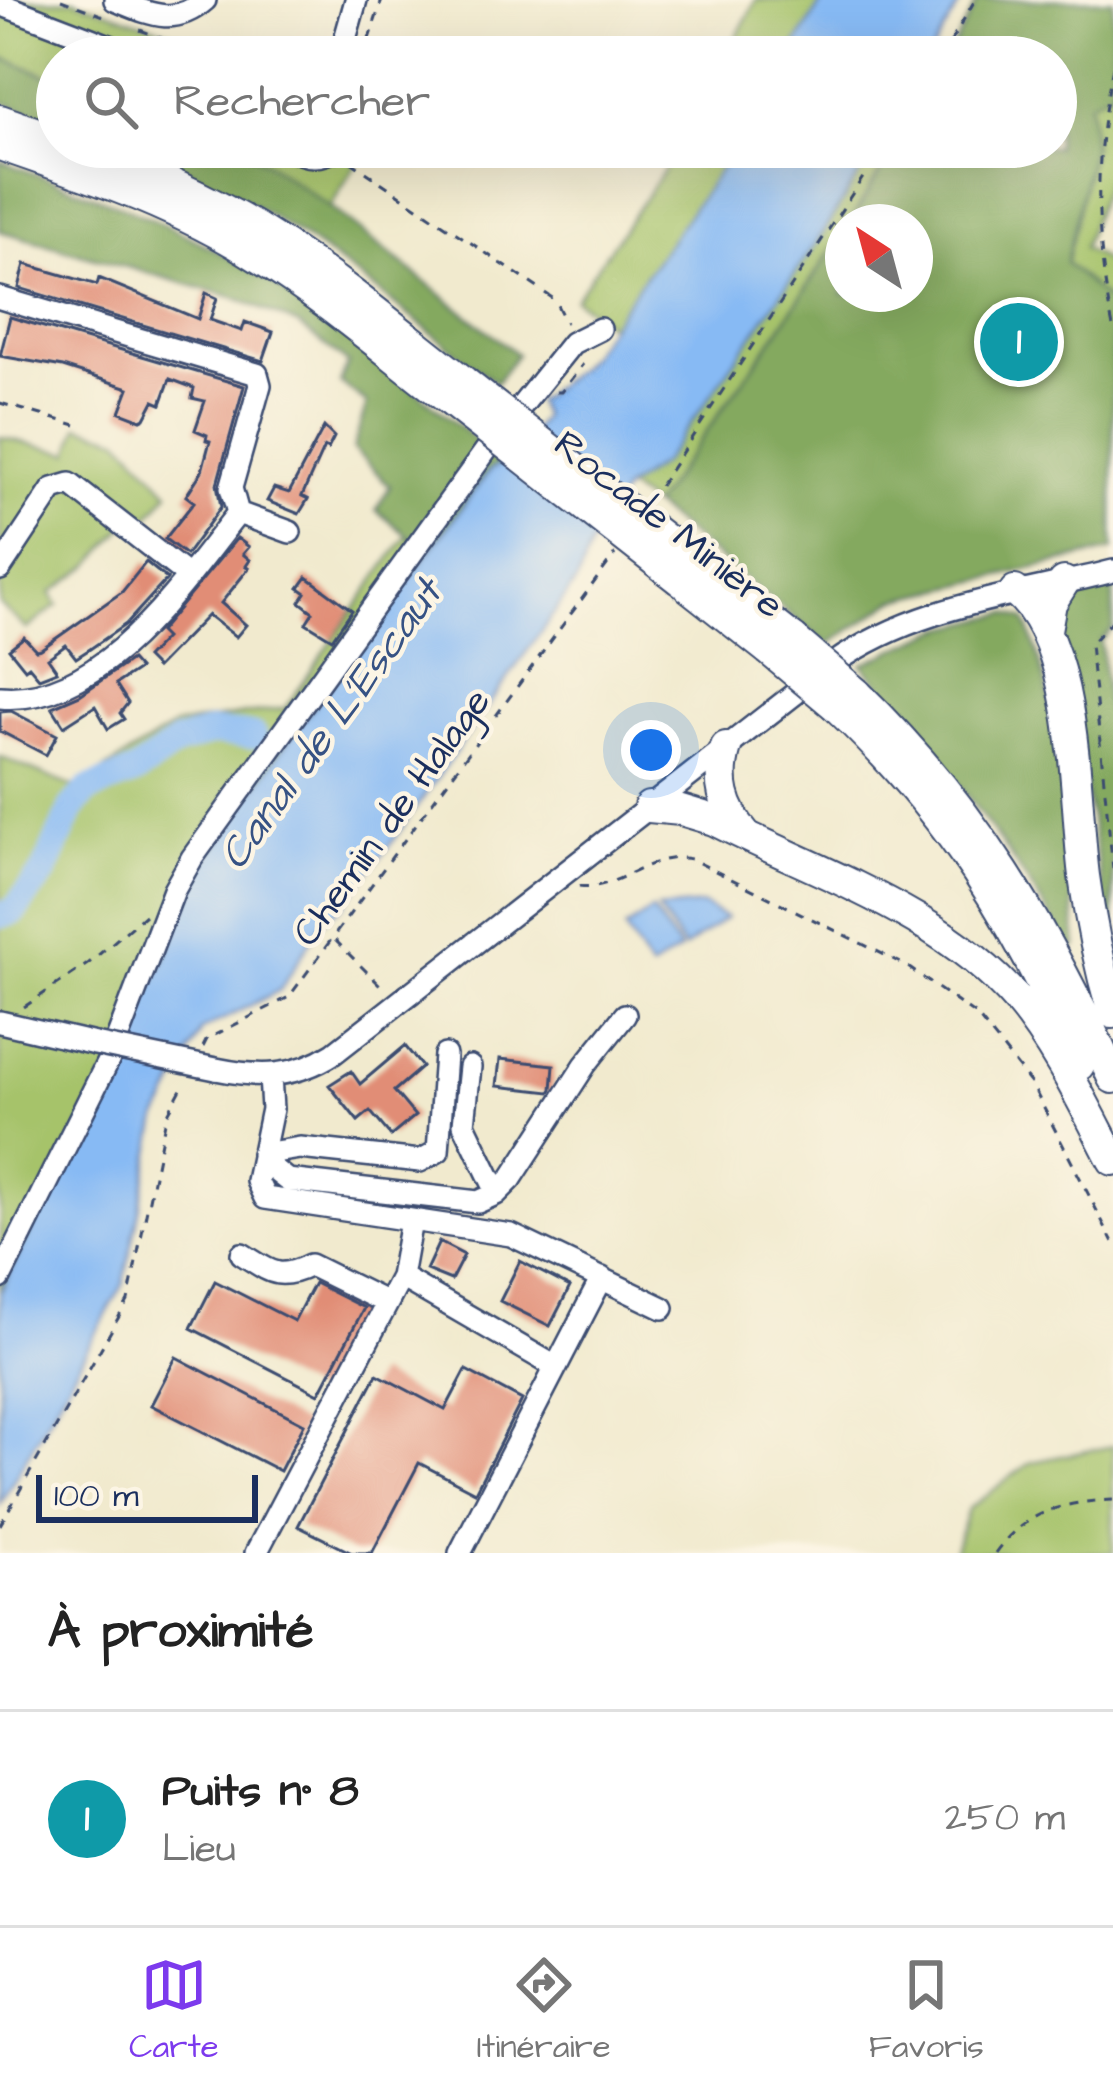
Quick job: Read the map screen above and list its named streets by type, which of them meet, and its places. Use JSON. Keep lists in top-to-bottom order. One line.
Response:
{"streets":{"highway":["Rocade Minière"],"path":["Chemin de Halage"]},"water":["Canal de L'Escaut"],"scale_bar":"100 m","north":"top left","page":{"search":"Rechercher","pins":"1","scale":"100 m","heading":"À proximité","list":[{"mark":"1","name":"Puits n° 8","note":"Lieu","value":"250 m"}],"nav":["Carte","Itinéraire","Favoris"]}}
